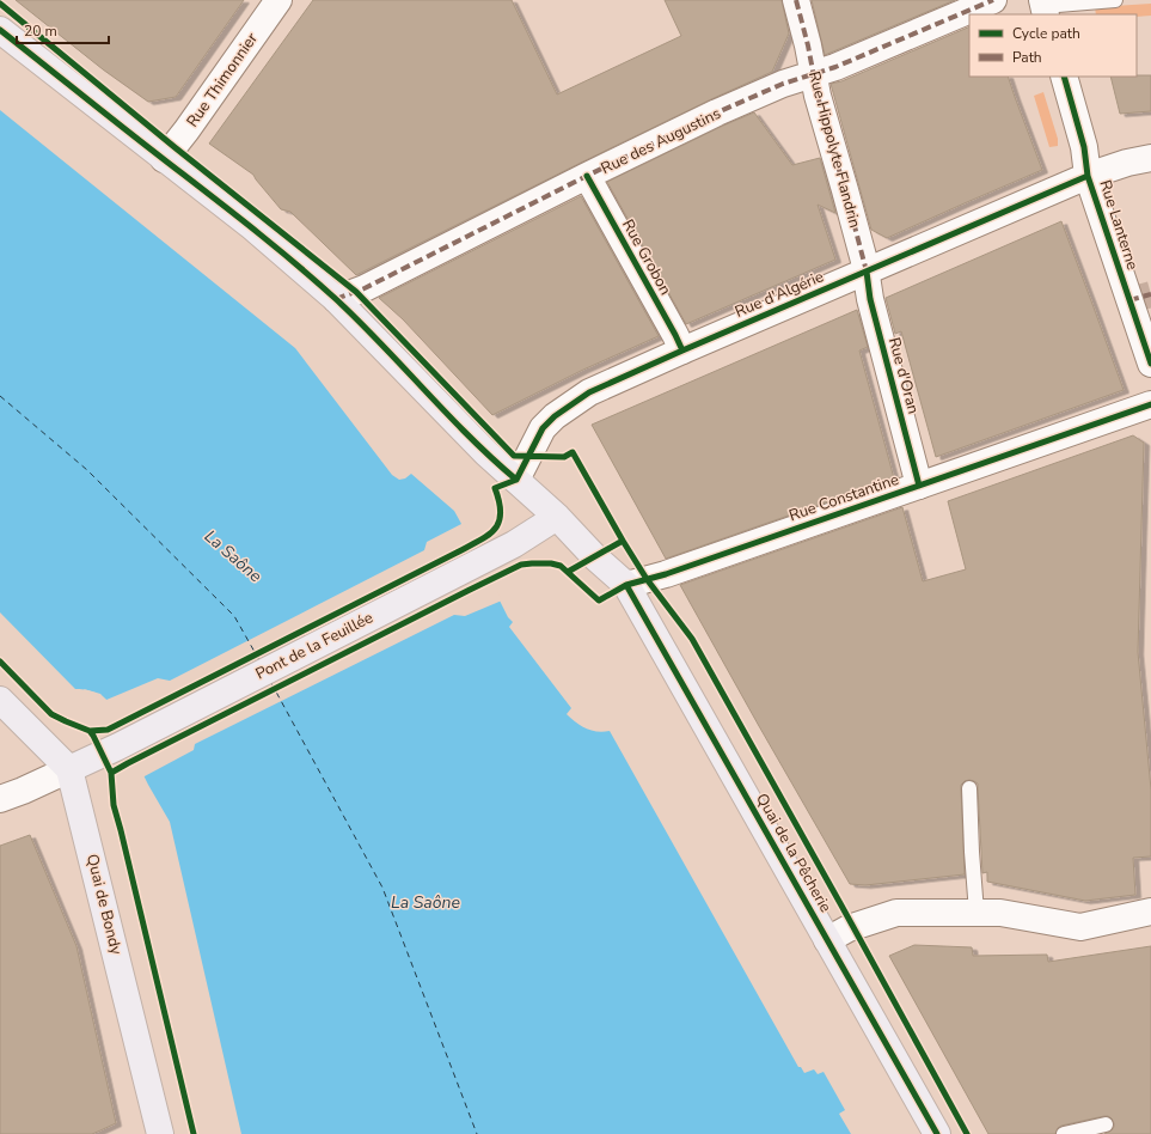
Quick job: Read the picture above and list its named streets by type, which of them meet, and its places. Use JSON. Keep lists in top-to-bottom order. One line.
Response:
{"streets":{"main road":["Pont de la Feuillée","Quai de la Pêcherie","Quai de Bondy"],"street":["Rue Thimonnier","Rue des Augustins","Rue Hippolyte Flandrin","Rue Lanterne","Rue Grobon","Rue d'Algérie","Rue d'Oran","Rue Constantine"]},"crossings":[["Rue Thimonnier","Quai de la Pêcherie"],["Rue des Augustins","Rue Hippolyte Flandrin"],["Rue des Augustins","Rue Grobon"],["Rue des Augustins","Quai de la Pêcherie"],["Rue Hippolyte Flandrin","Rue d'Algérie"],["Rue Hippolyte Flandrin","Rue d'Oran"],["Rue Lanterne","Rue d'Algérie"],["Rue Grobon","Rue d'Algérie"],["Rue d'Algérie","Rue d'Oran"],["Rue d'Algérie","Quai de la Pêcherie"],["Rue d'Oran","Rue Constantine"],["Rue Constantine","Quai de la Pêcherie"],["Pont de la Feuillée","Quai de la Pêcherie"],["Pont de la Feuillée","Quai de Bondy"]],"water":["La Saône"],"legend":["Cycle path","Path"],"scale_bar":"20 m"}
